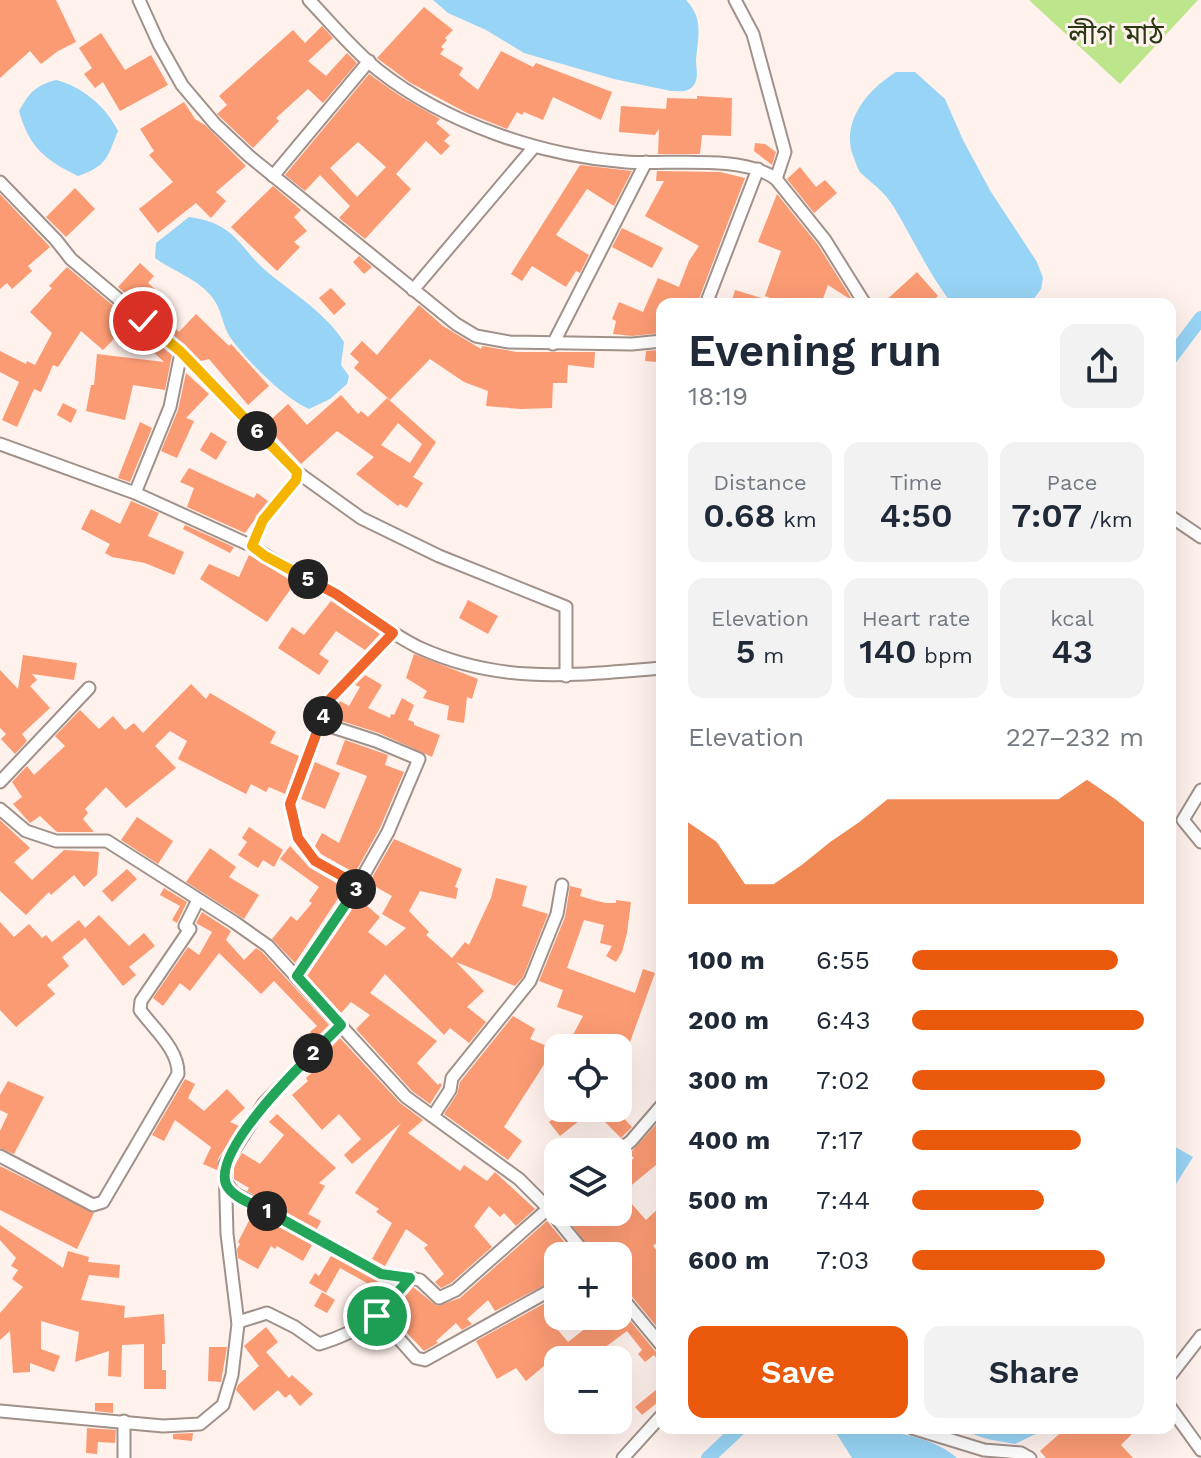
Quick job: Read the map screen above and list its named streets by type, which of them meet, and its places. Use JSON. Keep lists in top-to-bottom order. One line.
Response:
{"parks":["লীগ মাঠ"],"page":{"heading":["Evening run","18:19"],"pins":["6","5","4","3","2","1"],"stats":[["Distance","0.68 km"],["Time","4:50"],["Pace","7:07 /km"],["Elevation","5 m"],["Heart rate","140 bpm"],["kcal","43"]],"chart":["Elevation","227–232 m"],"list":[{"name":"100 m","note":"6:55"},{"name":"200 m","note":"6:43"},{"name":"300 m","note":"7:02"},{"name":"400 m","note":"7:17"},{"name":"500 m","note":"7:44"},{"name":"600 m","note":"7:03"}],"map_buttons":["+","−"],"buttons":["Save","Share"]}}
